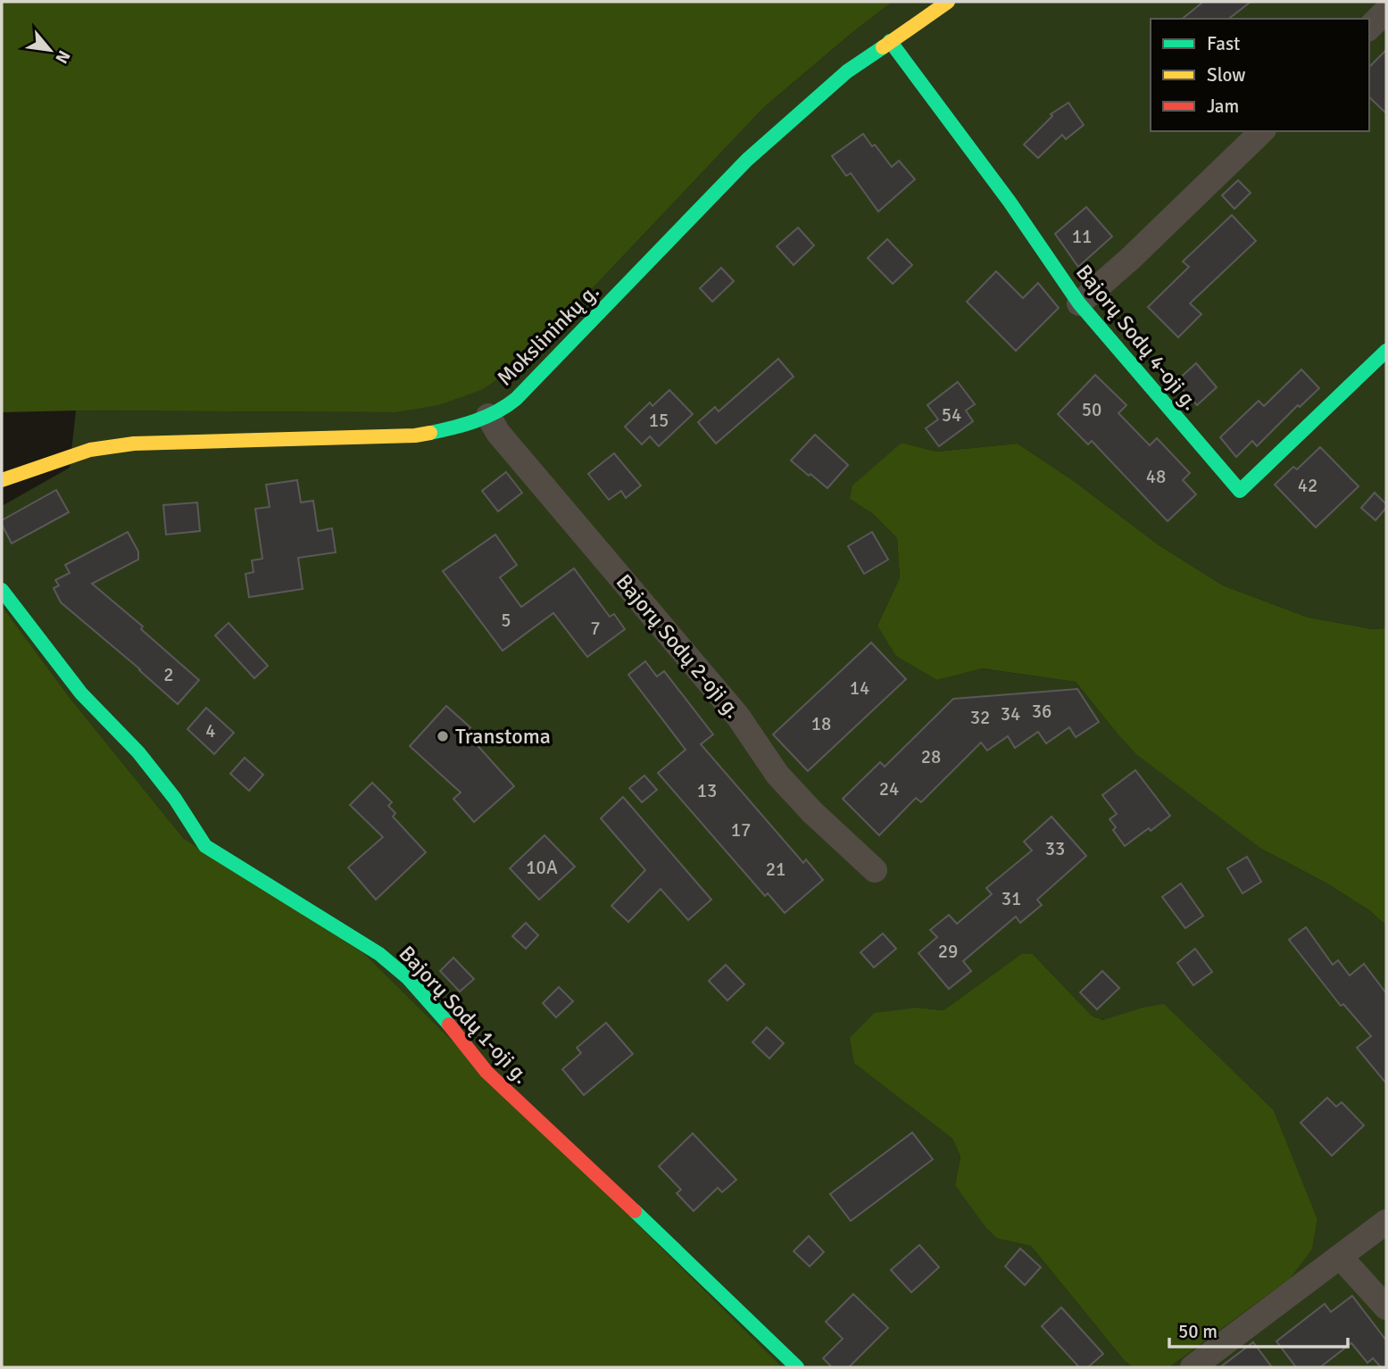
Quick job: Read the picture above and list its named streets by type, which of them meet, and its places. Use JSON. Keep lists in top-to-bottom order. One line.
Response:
{"streets":{"street":["Mokslininkų g.","Bajorų Sodų 4-oji g.","Bajorų Sodų 2-oji g.","Bajorų Sodų 1-oji g."]},"crossings":[["Mokslininkų g.","Bajorų Sodų 4-oji g."],["Mokslininkų g.","Bajorų Sodų 2-oji g."]],"places":["Transtoma"],"house_numbers":["11","50","54","15","48","42","5","7","2","14","36","34","32","18","4","28","24","13","17","33","10A","21","31","29"],"legend":["Fast","Slow","Jam"],"scale_bar":"50 m","north":"bottom right"}
